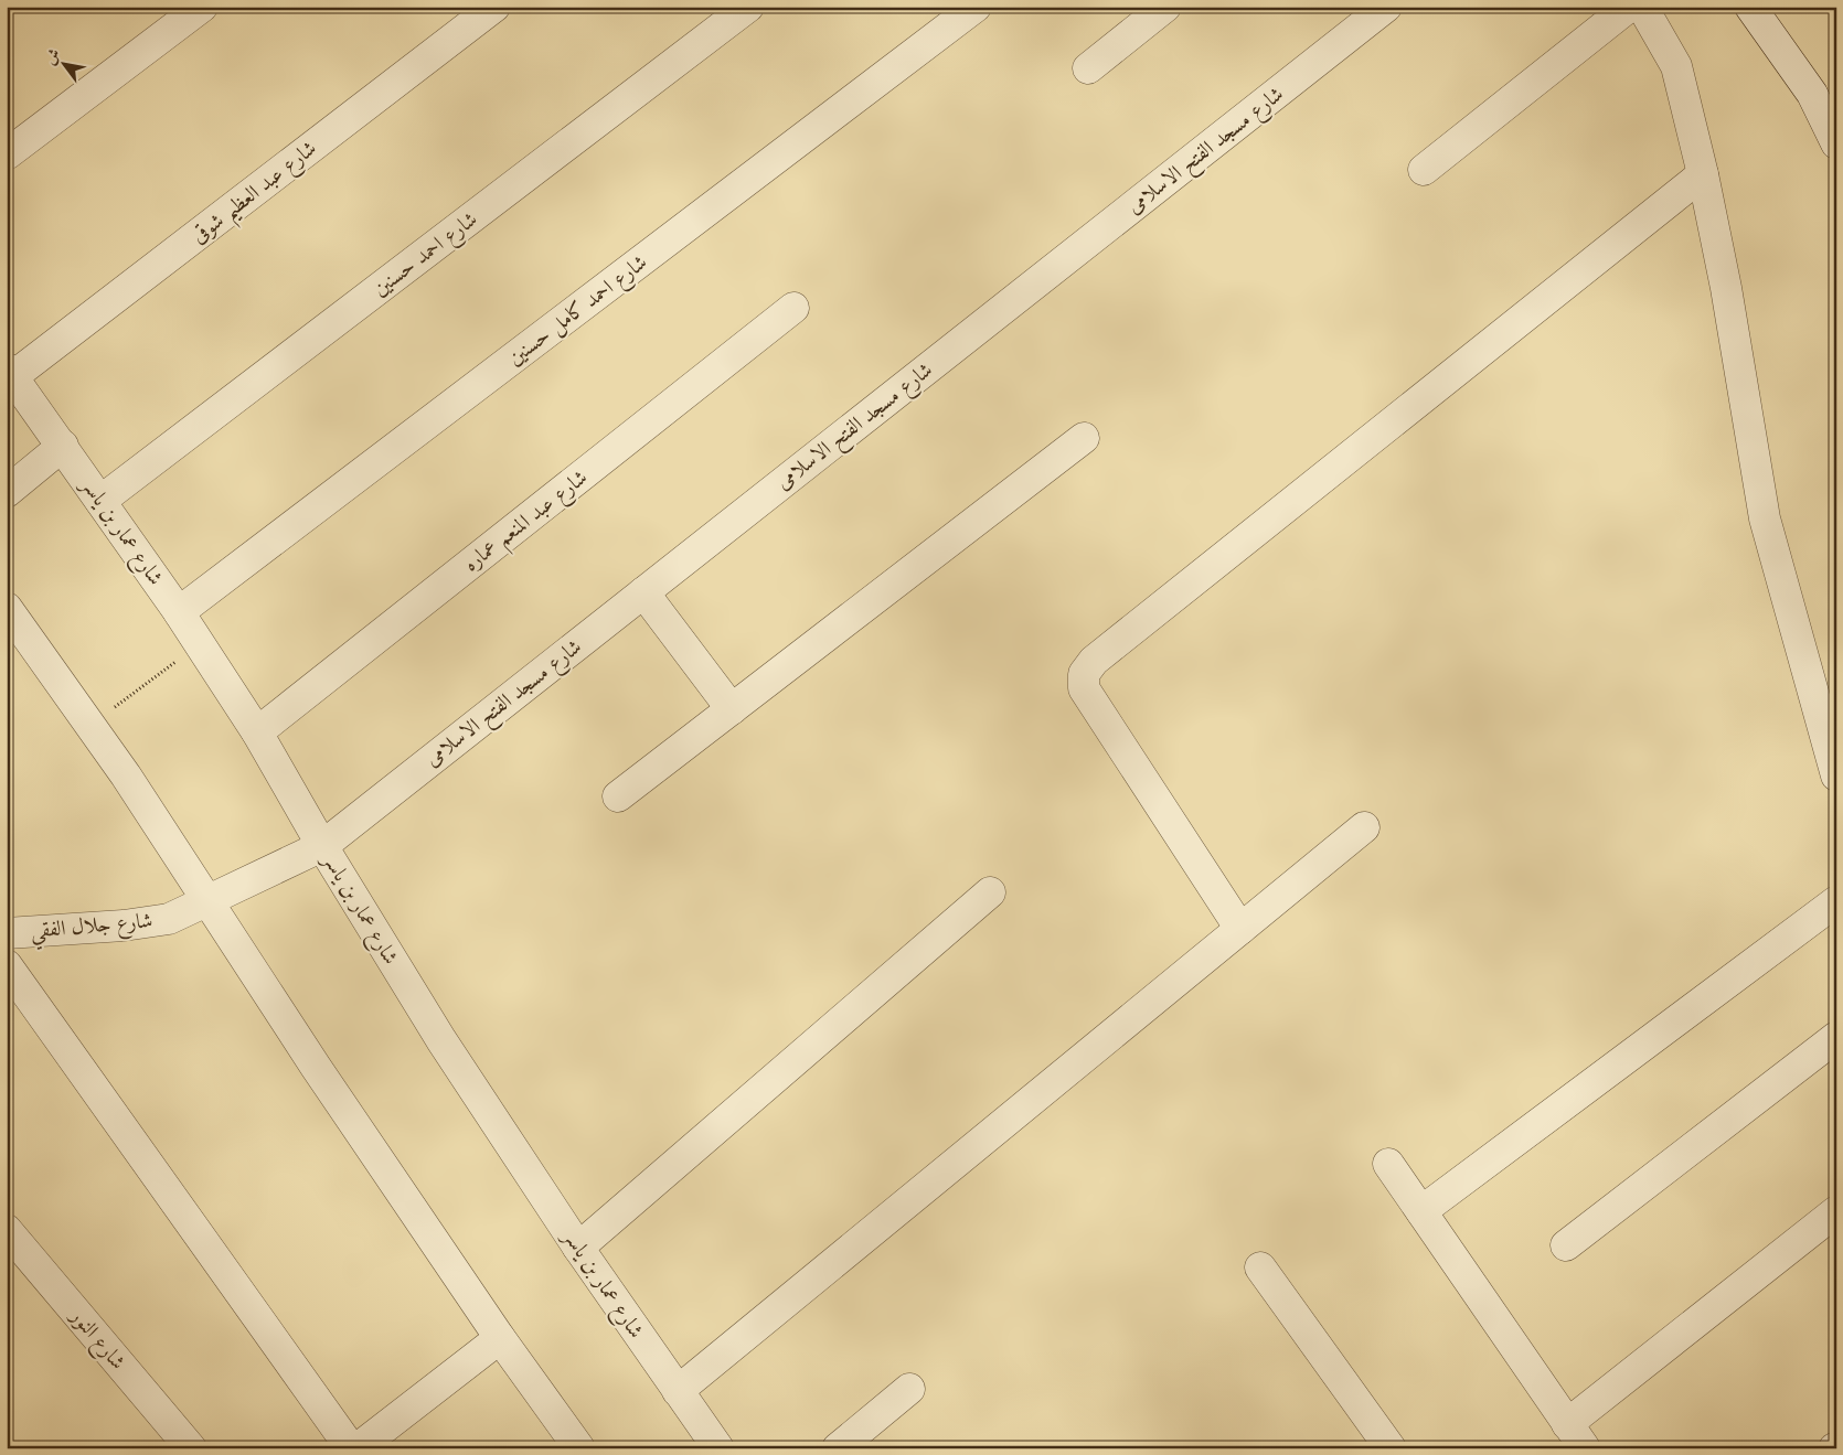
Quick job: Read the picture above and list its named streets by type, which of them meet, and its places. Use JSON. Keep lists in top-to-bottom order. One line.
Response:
{"streets":{"street":["شارع مسجد الفتح الاسلامى","شارع عبد العظيم شوقى","شارع احمد حسنين","شارع احمد كامل حسنين","شارع عبد المنعم عماره","شارع عمار بن ياسر","شارع جلال الفقي","شارع النور"]},"crossings":[["شارع مسجد الفتح الاسلامى","شارع عمار بن ياسر"],["شارع مسجد الفتح الاسلامى","شارع جلال الفقي"],["شارع عبد العظيم شوقى","شارع عمار بن ياسر"],["شارع احمد حسنين","شارع عمار بن ياسر"],["شارع احمد كامل حسنين","شارع عمار بن ياسر"],["شارع عبد المنعم عماره","شارع عمار بن ياسر"]],"north":"top left"}
